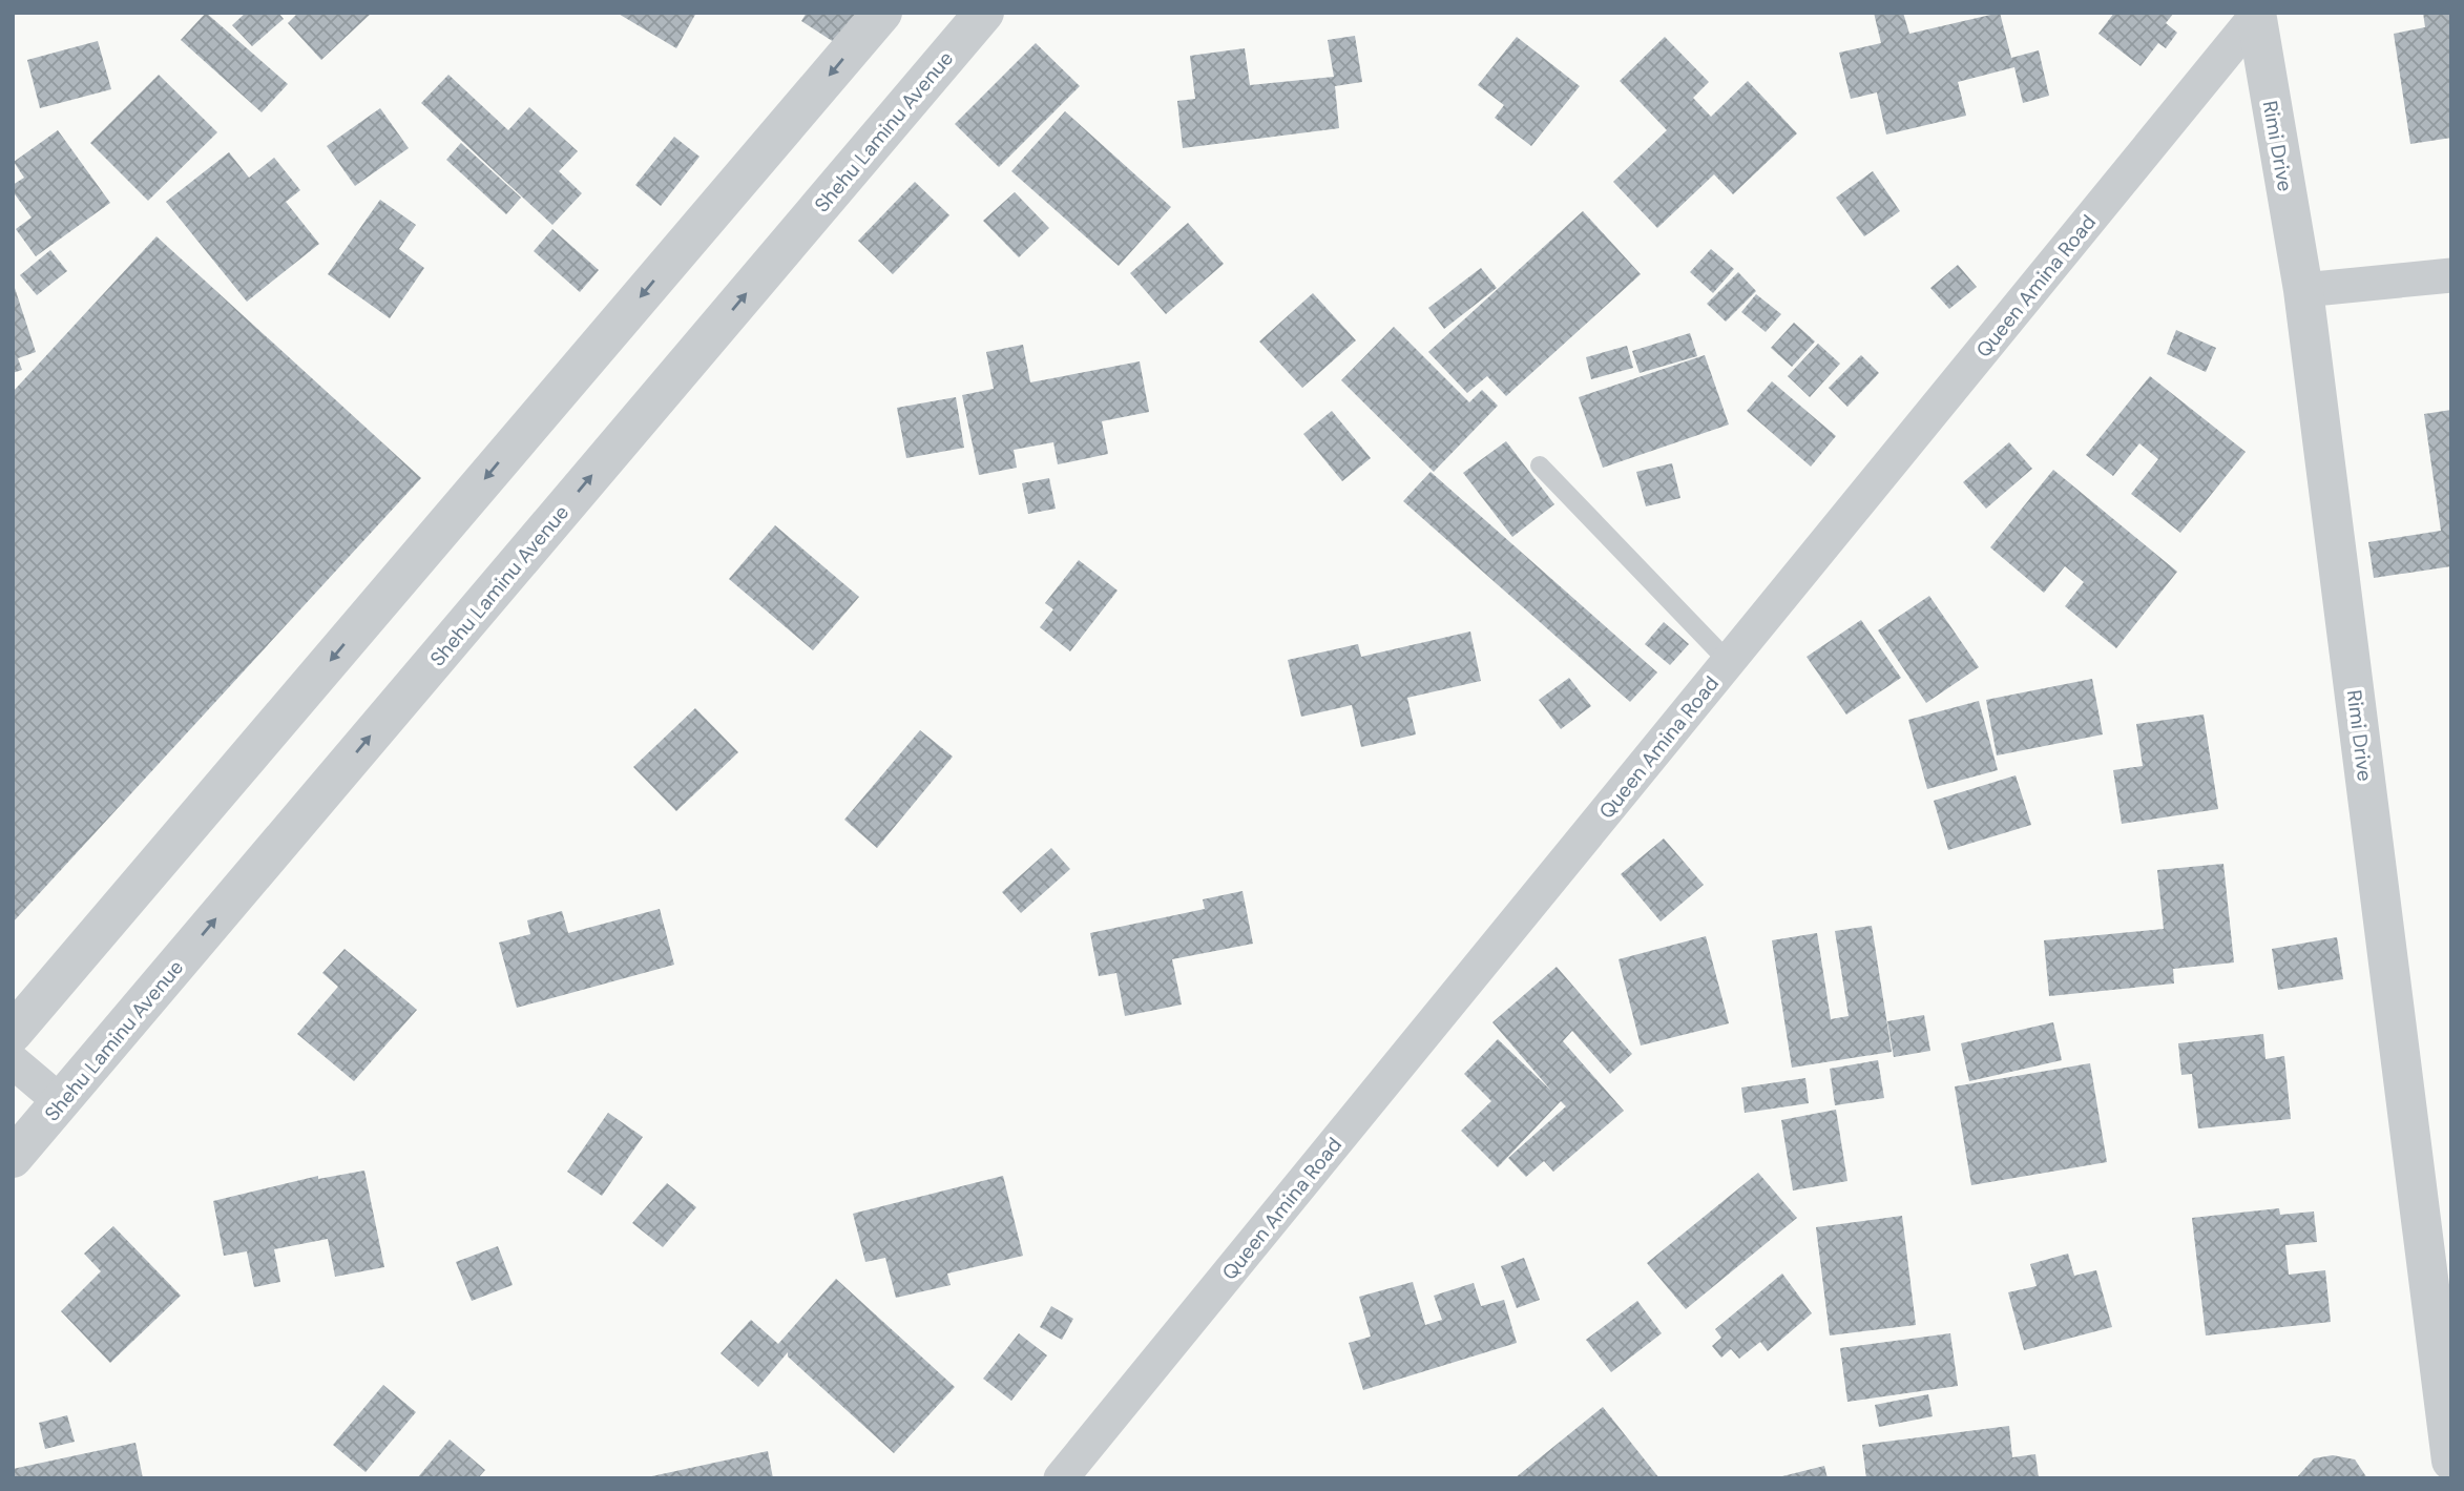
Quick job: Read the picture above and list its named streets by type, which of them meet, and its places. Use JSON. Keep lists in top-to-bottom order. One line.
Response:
{"streets":{"street":["Shehu Laminu Avenue","Rimi Drive","Queen Amina Road"]},"crossings":[["Rimi Drive","Queen Amina Road"]]}
